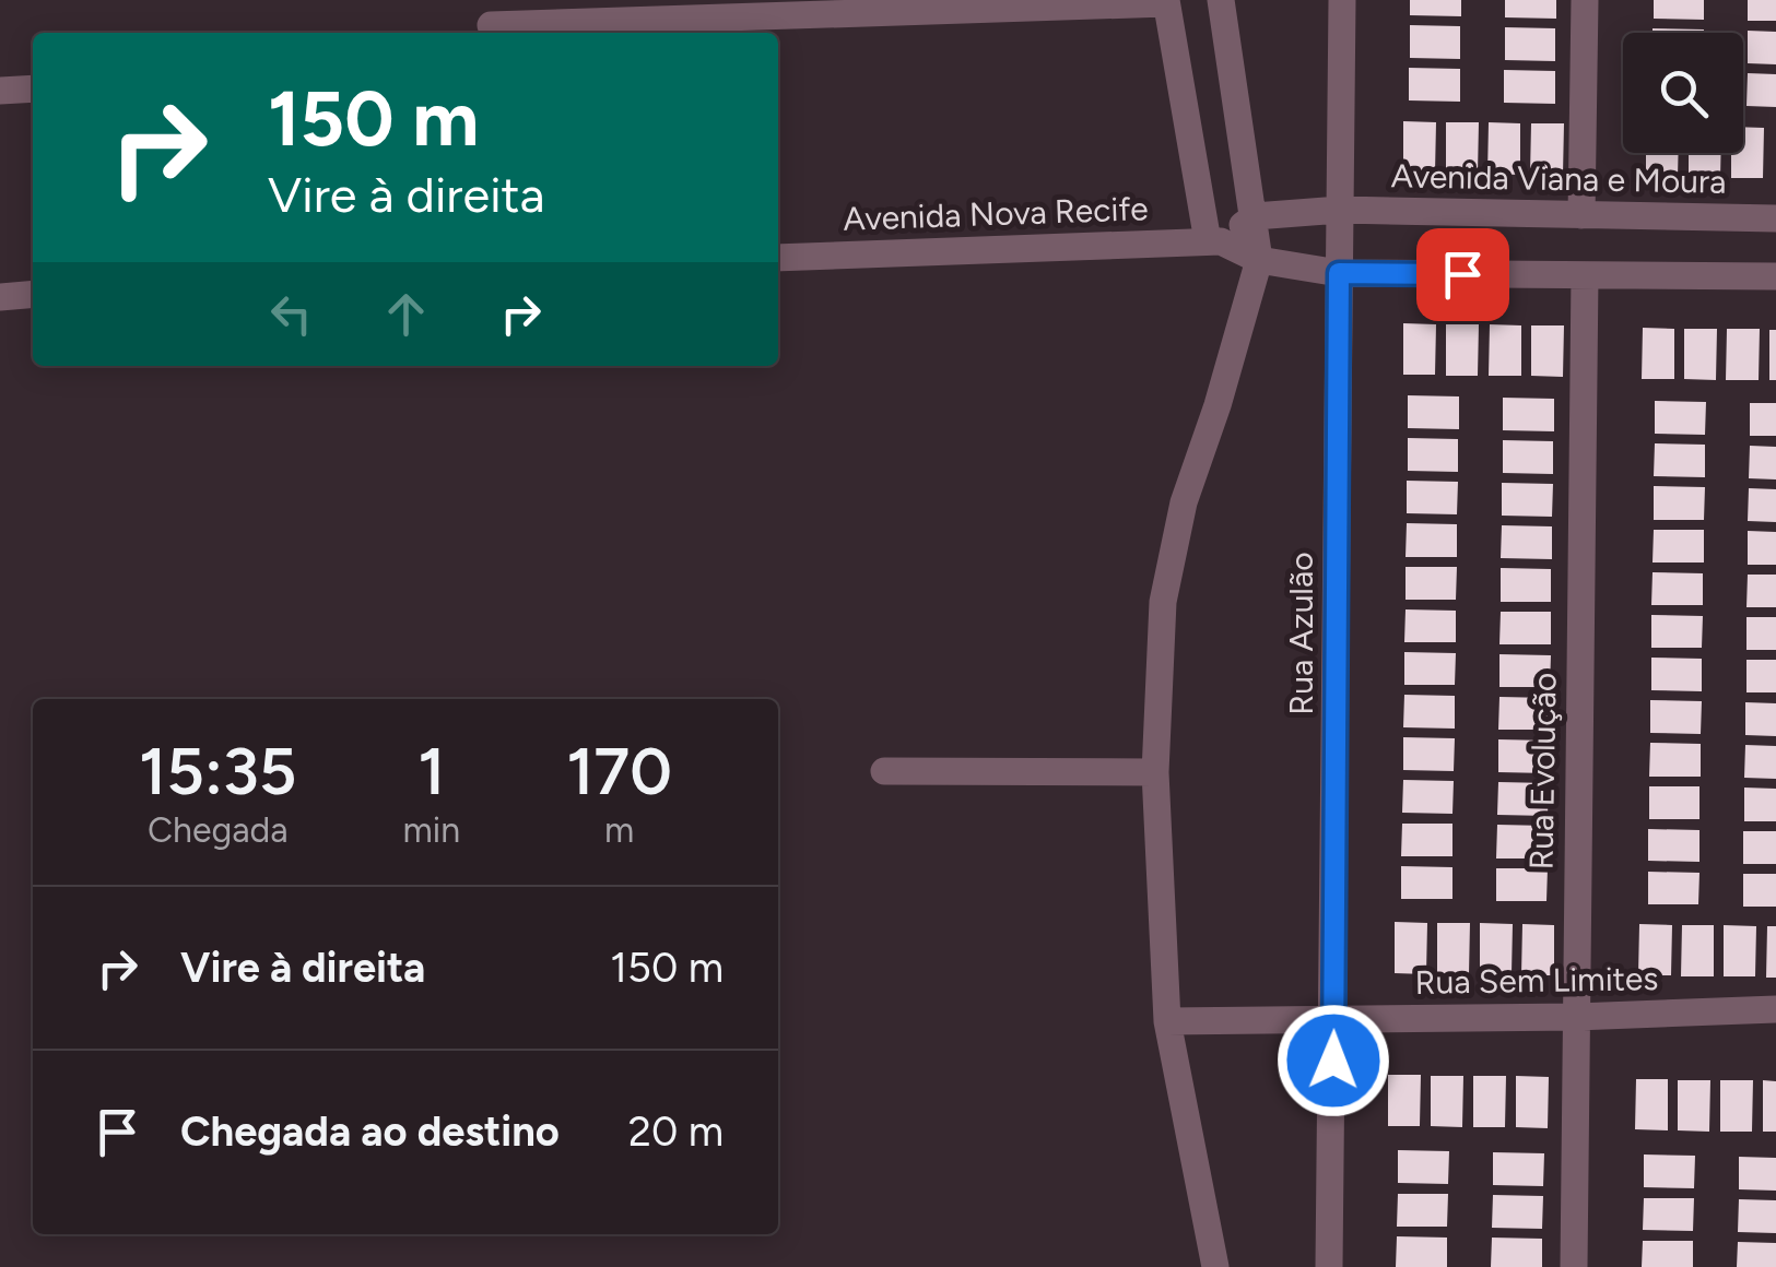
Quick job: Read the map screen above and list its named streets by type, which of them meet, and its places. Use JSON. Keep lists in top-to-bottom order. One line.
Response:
{"streets":{"street":["Avenida Viana e Moura","Avenida Nova Recife","Rua Azulão","Rua Evolução","Rua Sem Limites"]},"crossings":[["Avenida Viana e Moura","Rua Azulão"],["Rua Azulão","Rua Sem Limites"],["Rua Evolução","Rua Sem Limites"]],"page":{"turn":["150 m","Vire à direita"],"eta":["15:35","Chegada","1","min","170","m"],"list":[{"name":"Vire à direita","value":"150 m"},{"name":"Chegada ao destino","value":"20 m"}]}}
